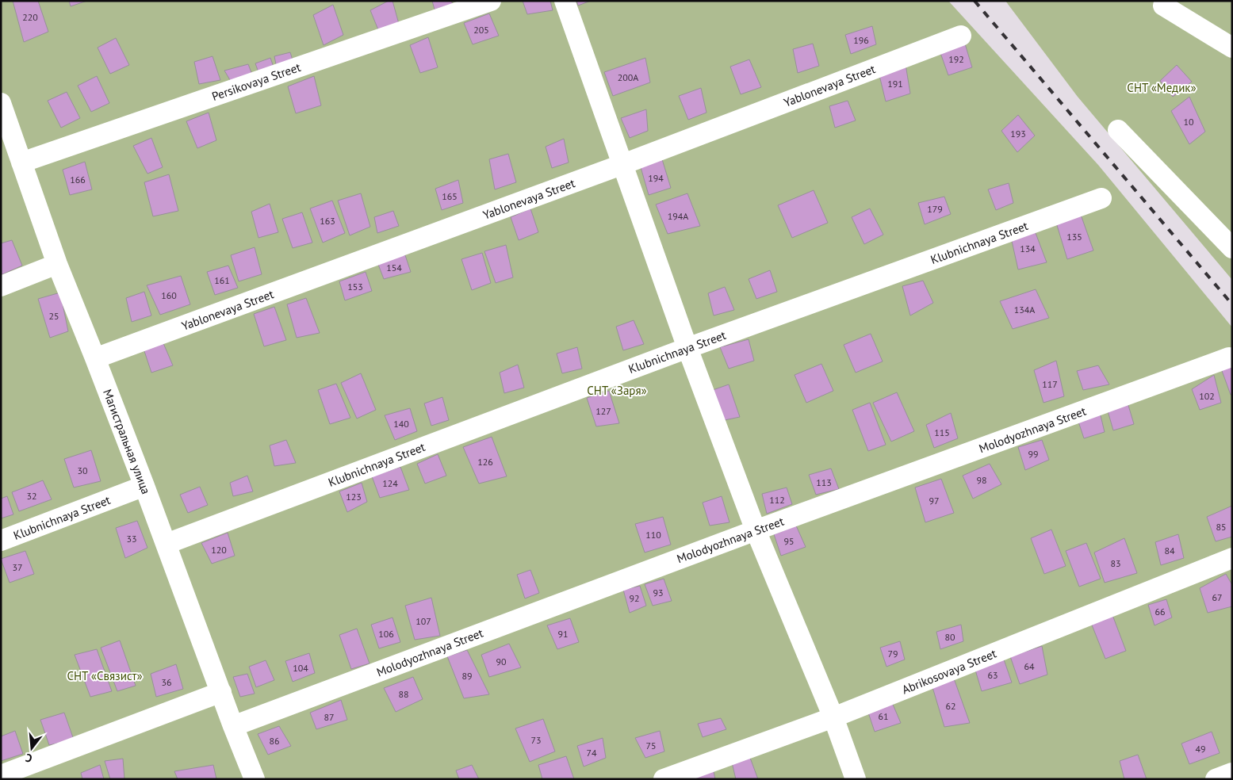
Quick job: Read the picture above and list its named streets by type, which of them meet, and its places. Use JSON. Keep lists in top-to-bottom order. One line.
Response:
{"streets":{"street":["Persikovaya Street","Yablonevaya Street","Klubnichnaya Street","Molodyozhnaya Street","Магистральная улица","Abrikosovaya Street"]},"crossings":[["Persikovaya Street","Магистральная улица"],["Yablonevaya Street","Магистральная улица"],["Klubnichnaya Street","Магистральная улица"],["Molodyozhnaya Street","Магистральная улица"]],"parks":["СНТ «Медик»","СНТ «Заря»","СНТ «Связист»"],"house_numbers":["220","205","196","192","200А","191","10","193","194","166","165","179","194А","163","135","134","154","161","153","160","134А","25","117","102","127","140","115","99","126","30","98","113","124","32","123","112","97","85","110","33","95","120","84","83","37","93","67","92","66","107","106","91","80","79","90","64","104","63","89","36","88","62","61","87","73","86","75","49","74"],"north":"bottom"}
